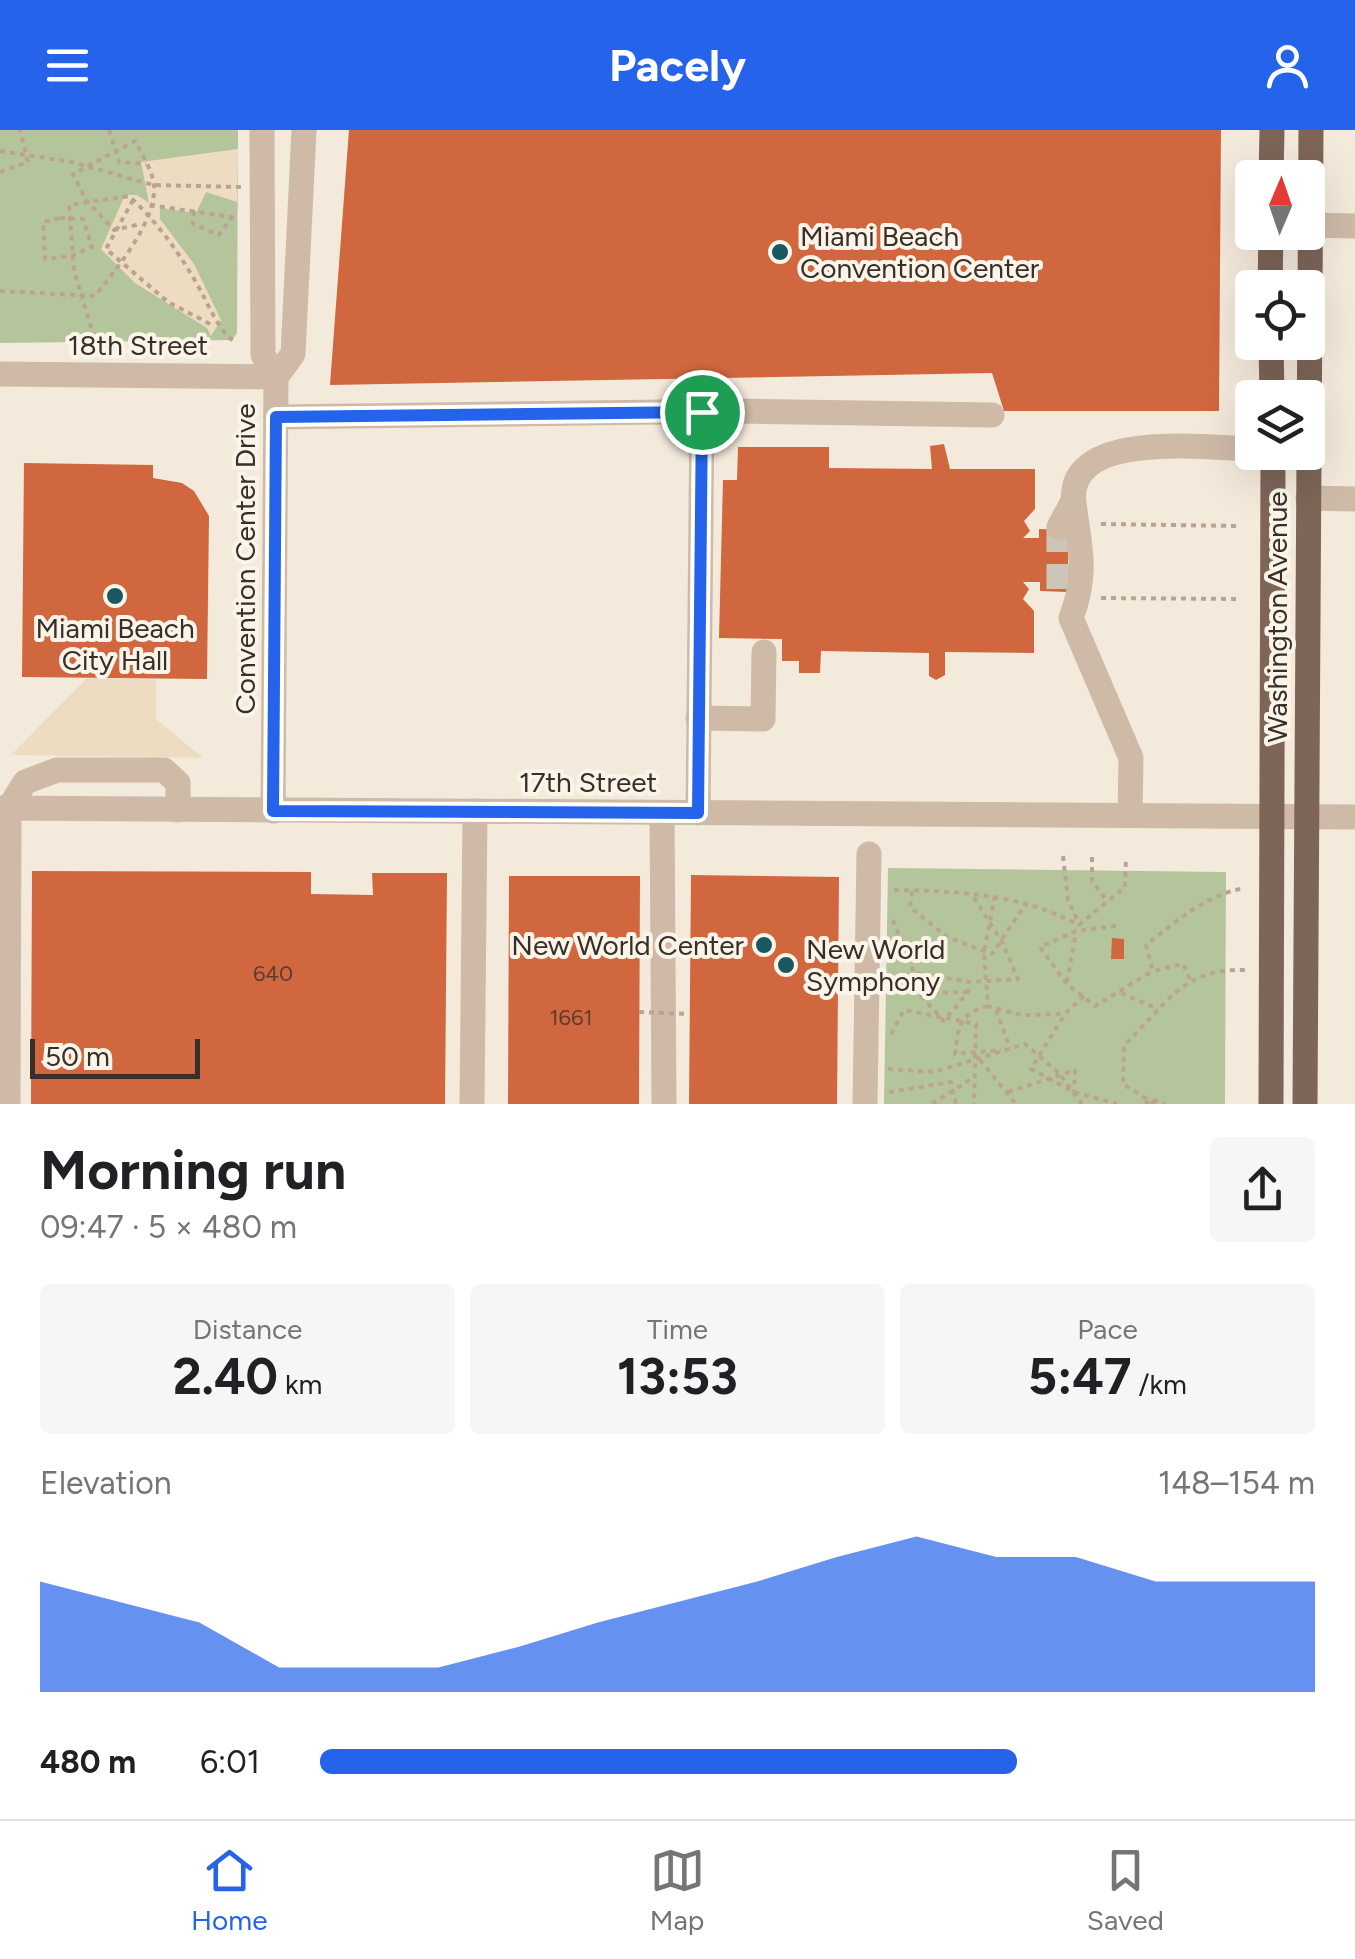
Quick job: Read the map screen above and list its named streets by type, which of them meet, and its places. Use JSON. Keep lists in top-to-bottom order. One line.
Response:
{"streets":{"main road":["Washington Avenue"],"street":["18th Street","Convention Center Drive","17th Street"]},"crossings":[["18th Street","Convention Center Drive"],["Convention Center Drive","17th Street"],["Washington Avenue","17th Street"]],"places":["Miami Beach Convention Center","Miami Beach City Hall","New World Center","New World Symphony"],"house_numbers":["640","1661"],"scale_bar":"50 m","north":"top","page":{"header":"Pacely","scale":"50 m","heading":["Morning run","09:47 · 5 × 480 m"],"stats":[["Distance","2.40 km"],["Time","13:53"],["Pace","5:47 /km"]],"chart":["Elevation","148–154 m"],"list":[{"name":"480 m","note":"6:01"}],"tabs":["Home","Map","Saved"]}}
